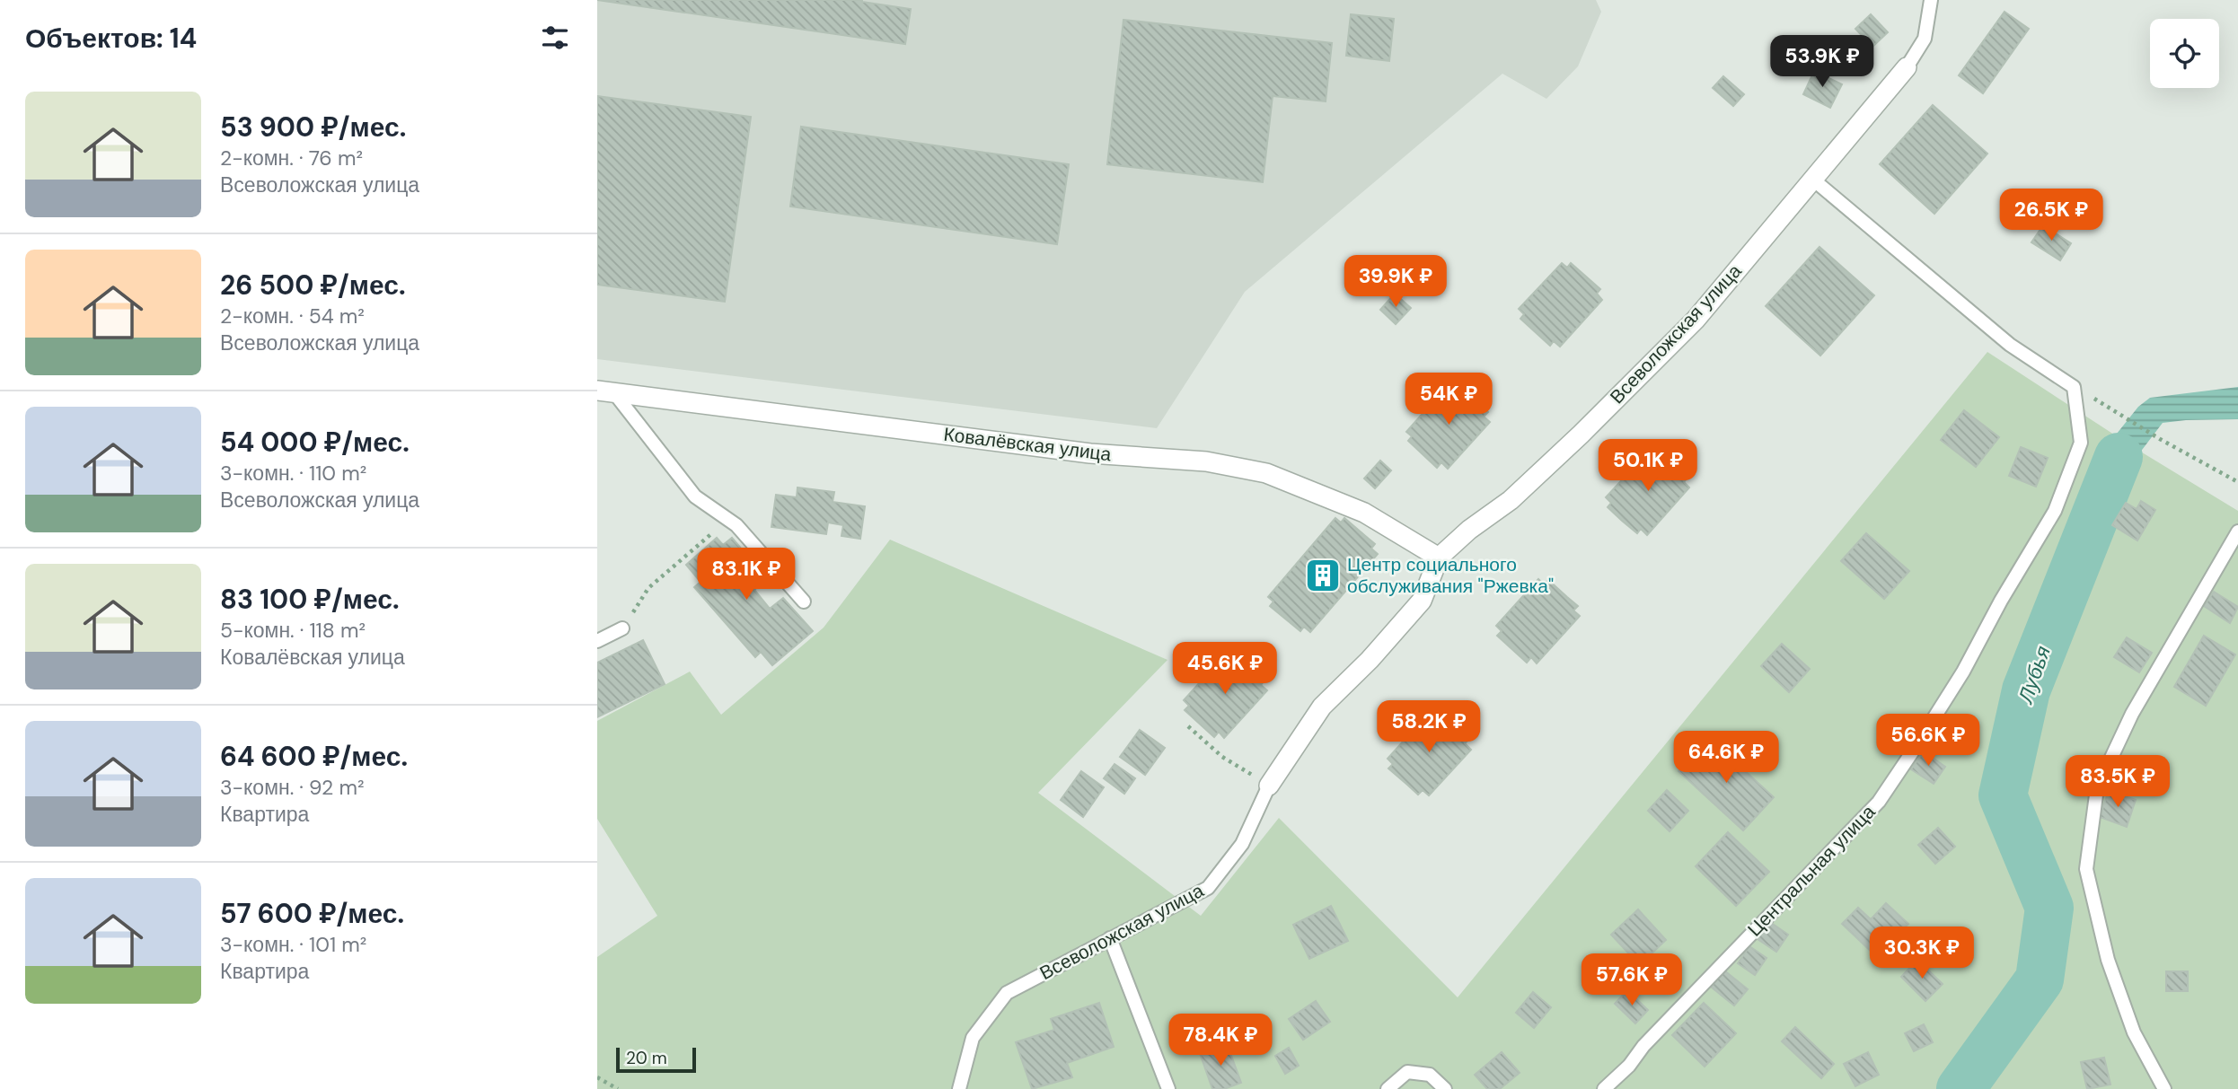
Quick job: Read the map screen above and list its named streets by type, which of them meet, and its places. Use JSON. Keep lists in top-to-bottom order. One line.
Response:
{"streets":{"street":["Всеволожская улица","Ковалёвская улица"],"lane":["Центральная улица"]},"crossings":[["Всеволожская улица","Ковалёвская улица"],["Всеволожская улица","Центральная улица"]],"water":["Лубья"],"places":{"building":["Центр социального обслуживания \"Ржевка\""]},"scale_bar":"20 m","page":{"heading":"Объектов: 14","price":["53.9K ₽","26.5K ₽","39.9K ₽","54K ₽","50.1K ₽","83.1K ₽","45.6K ₽","58.2K ₽","56.6K ₽","64.6K ₽","83.5K ₽","30.3K ₽","57.6K ₽","78.4K ₽"],"list":[{"name":"53 900 ₽/мес.","note":"2-комн. · 76 m² · Всеволожская улица"},{"name":"26 500 ₽/мес.","note":"2-комн. · 54 m² · Всеволожская улица"},{"name":"54 000 ₽/мес.","note":"3-комн. · 110 m² · Всеволожская улица"},{"name":"83 100 ₽/мес.","note":"5-комн. · 118 m² · Ковалёвская улица"},{"name":"64 600 ₽/мес.","note":"3-комн. · 92 m² · Квартира"},{"name":"57 600 ₽/мес.","note":"3-комн. · 101 m² · Квартира"}],"scale":"20 m"}}
